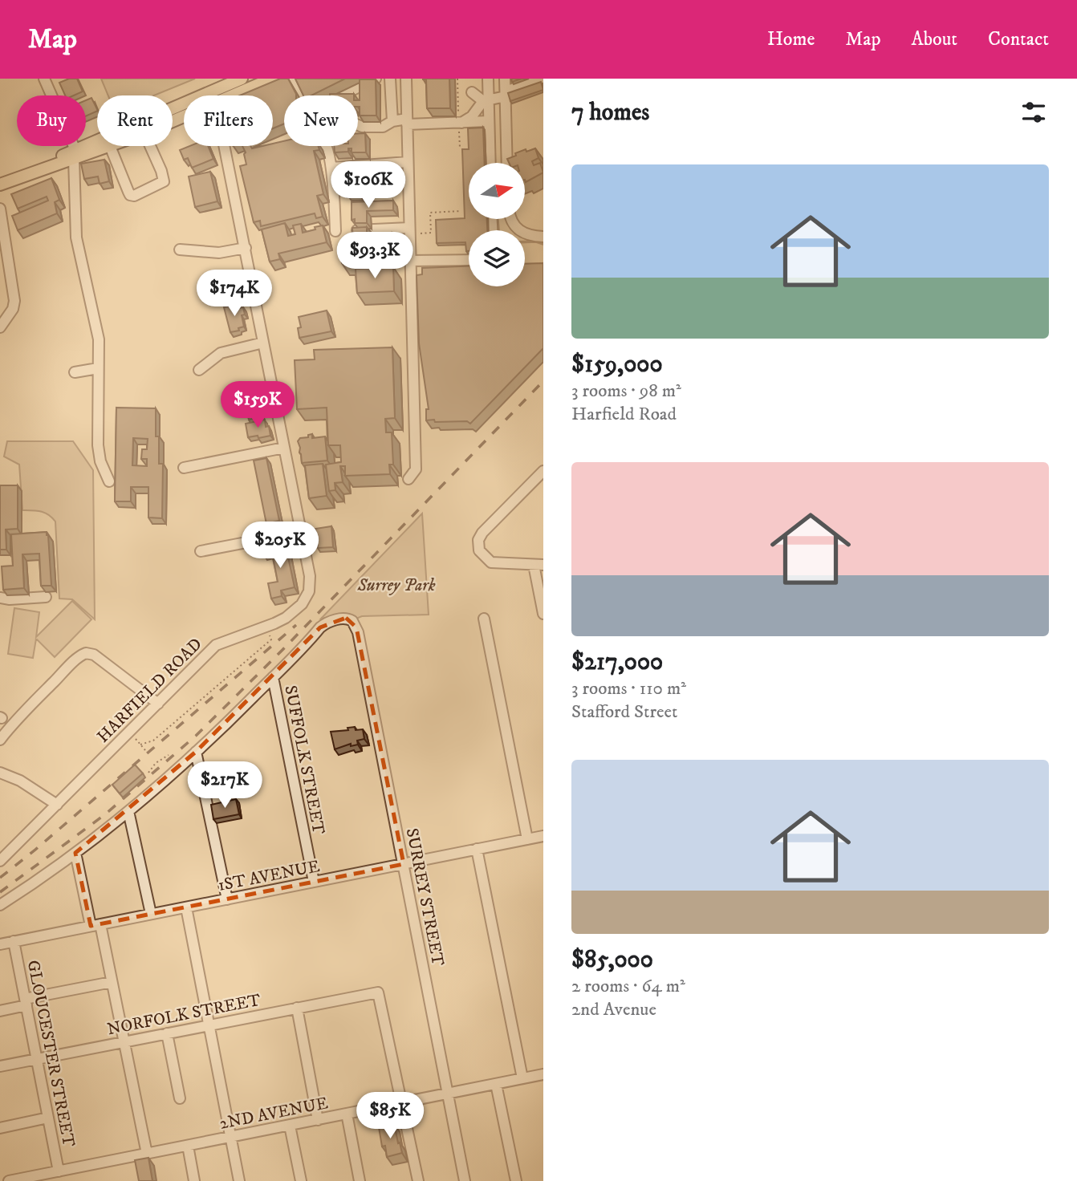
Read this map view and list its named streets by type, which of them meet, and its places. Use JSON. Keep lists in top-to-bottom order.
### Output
{
  "streets": {
    "street": [
      "HARFIELD ROAD",
      "SUFFOLK STREET",
      "1ST AVENUE",
      "SURREY STREET",
      "NORFOLK STREET",
      "GLOUCESTER STREET",
      "2ND AVENUE"
    ]
  },
  "crossings": [
    ["SUFFOLK STREET", "1ST AVENUE"],
    ["SUFFOLK STREET", "SURREY STREET"],
    ["1ST AVENUE", "SURREY STREET"],
    ["1ST AVENUE", "GLOUCESTER STREET"],
    ["SURREY STREET", "2ND AVENUE"],
    ["NORFOLK STREET", "GLOUCESTER STREET"],
    ["NORFOLK STREET", "2ND AVENUE"],
    ["GLOUCESTER STREET", "2ND AVENUE"]
  ],
  "parks": ["Surrey Park"],
  "north": "right",
  "page": {
    "header": "Map",
    "nav": [
      "Home",
      "Map",
      "About",
      "Contact"
    ],
    "heading": "7 homes",
    "chip": [
      "Buy",
      "Rent",
      "Filters",
      "New"
    ],
    "list": [
      {
        "name": "$159,000",
        "note": "3 rooms · 98 m² · Harfield Road"
      },
      {
        "name": "$217,000",
        "note": "3 rooms · 110 m² · Stafford Street"
      },
      {
        "name": "$85,000",
        "note": "2 rooms · 64 m² · 2nd Avenue"
      }
    ],
    "price": [
      "$106K",
      "$93.3K",
      "$174K",
      "$159K",
      "$205K",
      "$217K",
      "$85K"
    ]
  }
}
